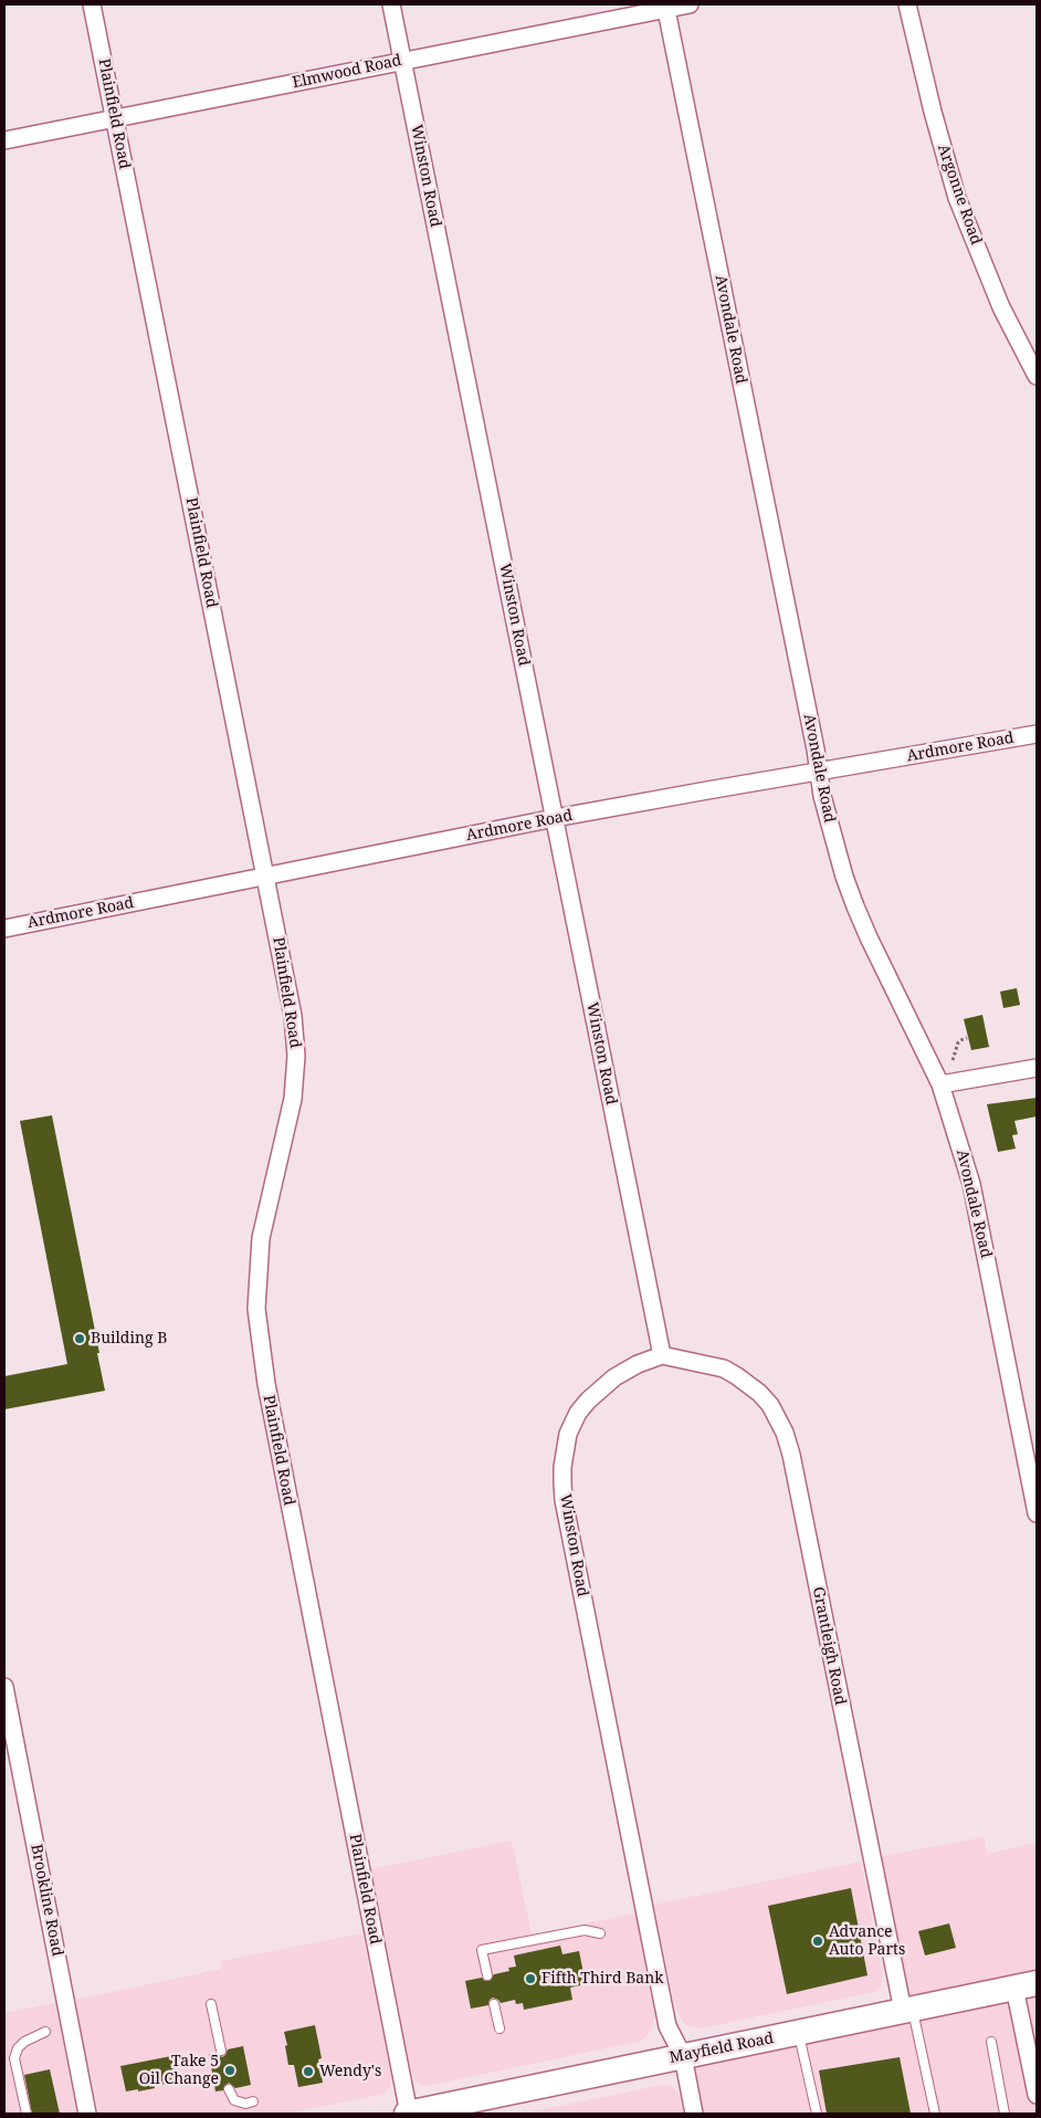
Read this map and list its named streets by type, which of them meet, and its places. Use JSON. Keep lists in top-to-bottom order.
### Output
{
  "streets": {
    "main road": ["Mayfield Road"],
    "street": [
      "Elmwood Road",
      "Plainfield Road",
      "Winston Road",
      "Argonne Road",
      "Avondale Road",
      "Ardmore Road",
      "Grantleigh Road",
      "Brookline Road"
    ]
  },
  "crossings": [
    ["Elmwood Road", "Plainfield Road"],
    ["Elmwood Road", "Winston Road"],
    ["Elmwood Road", "Avondale Road"],
    ["Plainfield Road", "Ardmore Road"],
    ["Plainfield Road", "Mayfield Road"],
    ["Winston Road", "Ardmore Road"],
    ["Winston Road", "Grantleigh Road"],
    ["Winston Road", "Mayfield Road"],
    ["Avondale Road", "Ardmore Road"],
    ["Grantleigh Road", "Mayfield Road"]
  ],
  "places": [
    "Building B",
    "Advance Auto Parts",
    "Fifth Third Bank",
    "Take 5 Oil Change",
    "Wendy's"
  ]
}
